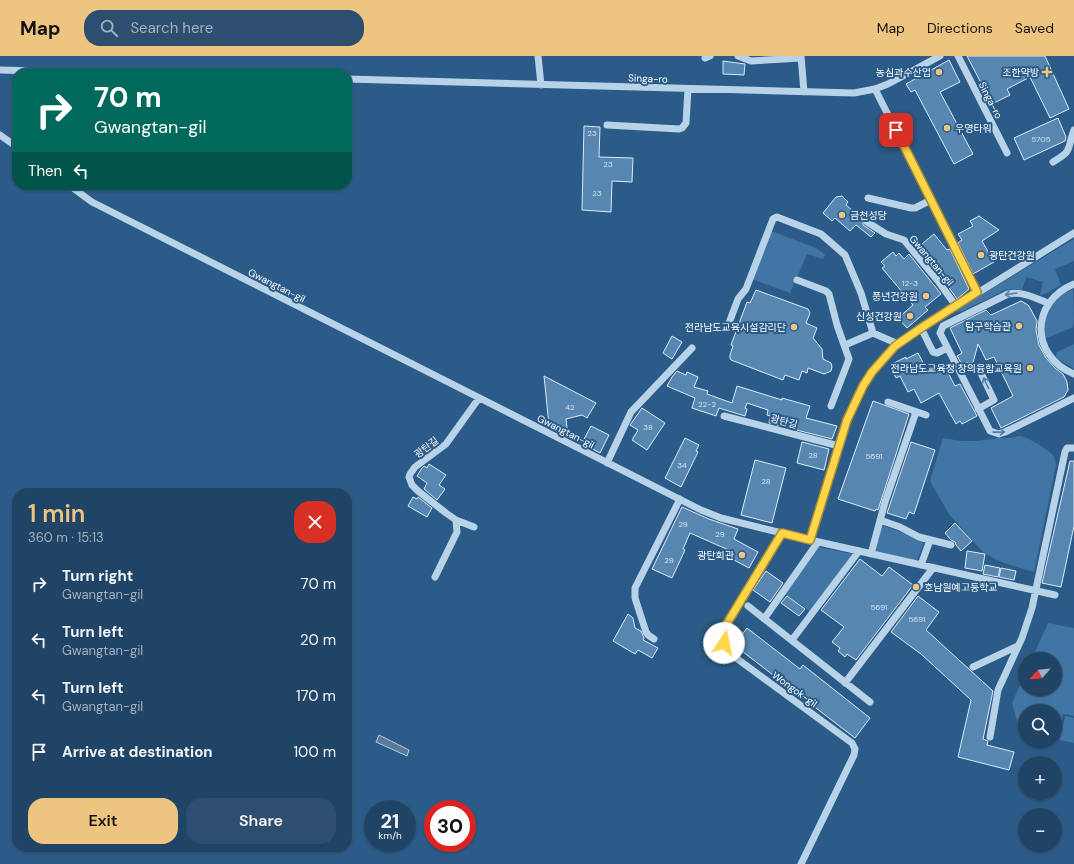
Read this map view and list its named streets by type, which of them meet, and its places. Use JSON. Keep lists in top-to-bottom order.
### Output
{
  "streets": {
    "street": [
      "Singa-ro",
      "Gwangtan-gil",
      "광탄길",
      "Wongok-gil"
    ]
  },
  "crossings": [
    ["Singa-ro", "Gwangtan-gil"],
    ["Gwangtan-gil", "광탄길"],
    ["Gwangtan-gil", "Wongok-gil"]
  ],
  "places": {
    "other": [
      "농심과수산업",
      "우영타워",
      "금천성당",
      "광탄건강원",
      "풍년건강원",
      "신성건강원",
      "탐구학습관",
      "전라남도교육시설감리단",
      "전라남도교육청 창의융합교육원",
      "광탄회관",
      "호남원예고등학교"
    ],
    "health": ["조한약방"]
  },
  "house_numbers": [
    "23",
    "5705",
    "23",
    "23",
    "12-3",
    "22-2",
    "42",
    "38",
    "28",
    "5691",
    "34",
    "28",
    "29",
    "29",
    "29",
    "5691",
    "5691"
  ],
  "north": "bottom left",
  "page": {
    "header": "Map",
    "search": "Search here",
    "nav": ["Map", "Directions", "Saved"],
    "turn": ["70 m", "Gwangtan-gil"],
    "then": "Then",
    "heading": ["1 min", "360 m · 15:13"],
    "list": [
      {
        "name": "Turn right",
        "note": "Gwangtan-gil",
        "value": "70 m"
      },
      {
        "name": "Turn left",
        "note": "Gwangtan-gil",
        "value": "20 m"
      },
      {
        "name": "Turn left",
        "note": "Gwangtan-gil",
        "value": "170 m"
      },
      {
        "name": "Arrive at destination",
        "value": "100 m"
      }
    ],
    "map_buttons": ["+", "−"],
    "buttons": ["Exit", "Share"],
    "speed": "21 km/h",
    "limit": "30"
  }
}
